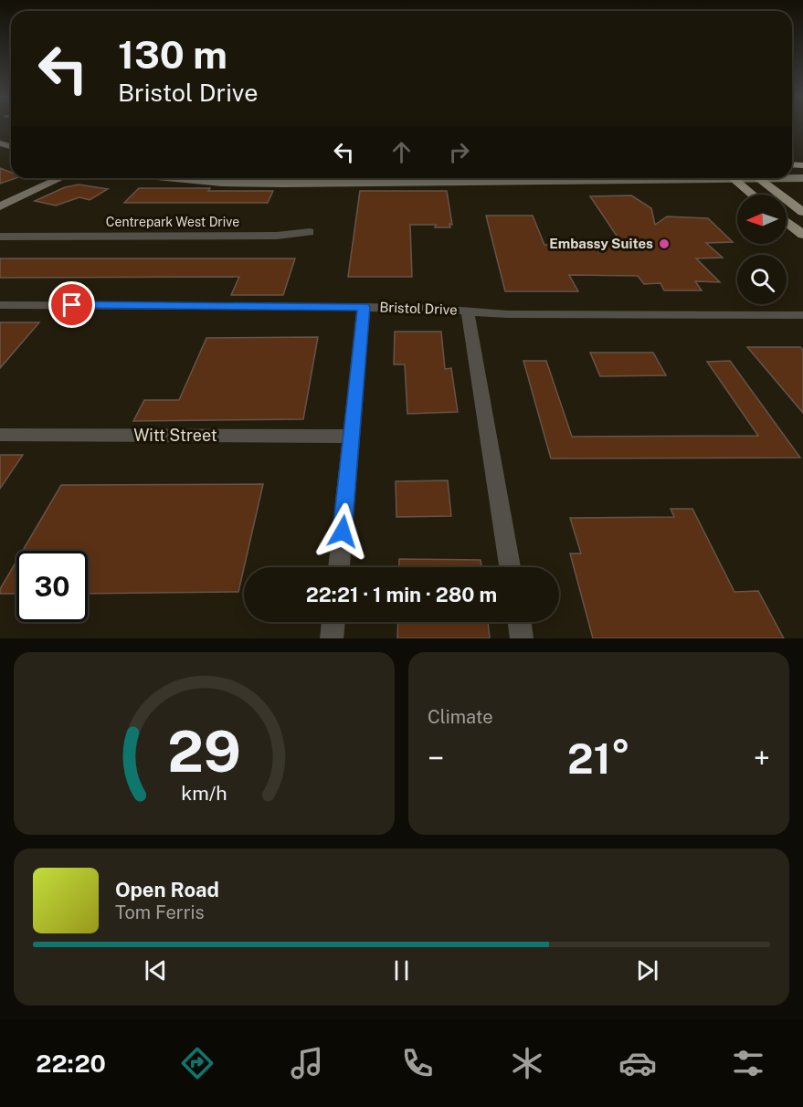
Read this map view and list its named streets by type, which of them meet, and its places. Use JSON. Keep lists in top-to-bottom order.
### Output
{
  "streets": {
    "street": ["Centrepark West Drive", "Bristol Drive", "Witt Street"]
  },
  "places": ["Embassy Suites"],
  "north": "left",
  "page": {
    "turn": ["130 m", "Bristol Drive"],
    "limit": "30",
    "trip": "22:21 · 1 min · 280 m",
    "tile": "Climate",
    "heat": ["−", "21°", "+"],
    "song": ["Open Road", "Tom Ferris"],
    "tabs": "22:20",
    "gauge": ["29", "km/h"]
  }
}
